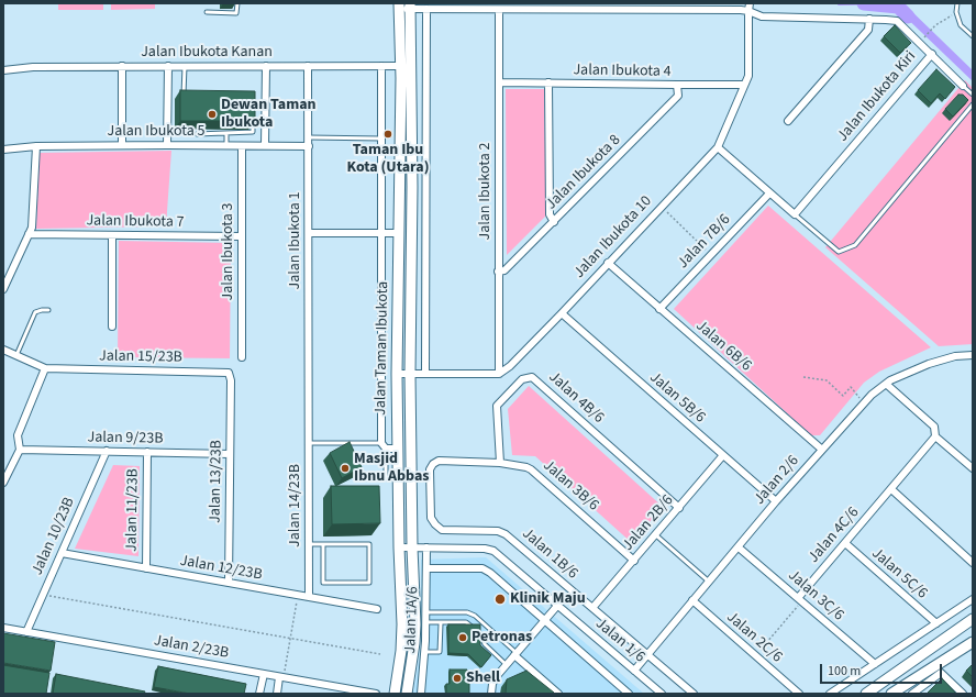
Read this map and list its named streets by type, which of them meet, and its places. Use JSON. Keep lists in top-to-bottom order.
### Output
{
  "streets": {
    "main road": ["Jalan Taman Ibukota"],
    "street": [
      "Jalan Ibukota Kanan",
      "Jalan Ibukota 4",
      "Jalan Ibukota Kiri",
      "Jalan Ibukota 5",
      "Jalan Ibukota 8",
      "Jalan Ibukota 2",
      "Jalan Ibukota 7",
      "Jalan Ibukota 10",
      "Jalan Ibukota 1",
      "Jalan 7B/6",
      "Jalan Ibukota 3",
      "Jalan 6B/6",
      "Jalan 15/23B",
      "Jalan 4B/6",
      "Jalan 5B/6",
      "Jalan 9/23B",
      "Jalan 2/6",
      "Jalan 13/23B",
      "Jalan 3B/6",
      "Jalan 14/23B",
      "Jalan 11/23B",
      "Jalan 2B/6",
      "Jalan 4C/6",
      "Jalan 10/23B",
      "Jalan 1B/6",
      "Jalan 12/23B",
      "Jalan 5C/6",
      "Jalan 3C/6",
      "Jalan 1A/6",
      "Jalan 2C/6",
      "Jalan 1/6",
      "Jalan 2/23B"
    ]
  },
  "crossings": [
    ["Jalan Ibukota Kanan", "Jalan Ibukota 1"],
    ["Jalan Ibukota Kanan", "Jalan Taman Ibukota"],
    ["Jalan Ibukota 4", "Jalan Ibukota 8"],
    ["Jalan Ibukota 4", "Jalan Ibukota 2"],
    ["Jalan Ibukota 4", "Jalan Ibukota 10"],
    ["Jalan Ibukota Kiri", "Jalan Ibukota 2"],
    ["Jalan Ibukota Kiri", "Jalan Ibukota 10"],
    ["Jalan Ibukota Kiri", "Jalan Taman Ibukota"],
    ["Jalan Ibukota 5", "Jalan Ibukota 1"],
    ["Jalan Ibukota 5", "Jalan Ibukota 3"],
    ["Jalan Ibukota 8", "Jalan Ibukota 2"],
    ["Jalan Ibukota 2", "Jalan Ibukota 10"],
    ["Jalan Ibukota 7", "Jalan Ibukota 3"],
    ["Jalan Ibukota 10", "Jalan 6B/6"],
    ["Jalan Ibukota 10", "Jalan 5B/6"],
    ["Jalan Ibukota 1", "Jalan 14/23B"],
    ["Jalan 7B/6", "Jalan 6B/6"],
    ["Jalan 6B/6", "Jalan 2/6"],
    ["Jalan Taman Ibukota", "Jalan 1/6"],
    ["Jalan 15/23B", "Jalan 13/23B"],
    ["Jalan 4B/6", "Jalan 3B/6"],
    ["Jalan 4B/6", "Jalan 2B/6"],
    ["Jalan 5B/6", "Jalan 2/6"],
    ["Jalan 5B/6", "Jalan 2B/6"],
    ["Jalan 9/23B", "Jalan 13/23B"],
    ["Jalan 9/23B", "Jalan 11/23B"],
    ["Jalan 9/23B", "Jalan 10/23B"],
    ["Jalan 2/6", "Jalan 1B/6"],
    ["Jalan 2/6", "Jalan 3C/6"],
    ["Jalan 2/6", "Jalan 2C/6"],
    ["Jalan 2/6", "Jalan 1/6"],
    ["Jalan 13/23B", "Jalan 12/23B"],
    ["Jalan 3B/6", "Jalan 2B/6"],
    ["Jalan 3B/6", "Jalan 1B/6"],
    ["Jalan 14/23B", "Jalan 12/23B"],
    ["Jalan 11/23B", "Jalan 12/23B"],
    ["Jalan 2B/6", "Jalan 1B/6"],
    ["Jalan 4C/6", "Jalan 5C/6"],
    ["Jalan 4C/6", "Jalan 3C/6"],
    ["Jalan 10/23B", "Jalan 12/23B"],
    ["Jalan 10/23B", "Jalan 2/23B"],
    ["Jalan 1A/6", "Jalan 1/6"]
  ],
  "places": [
    "Dewan Taman Ibukota",
    "Taman Ibu Kota (Utara)",
    "Masjid Ibnu Abbas",
    "Klinik Maju",
    "Petronas",
    "Shell"
  ],
  "scale_bar": "100 m"
}
